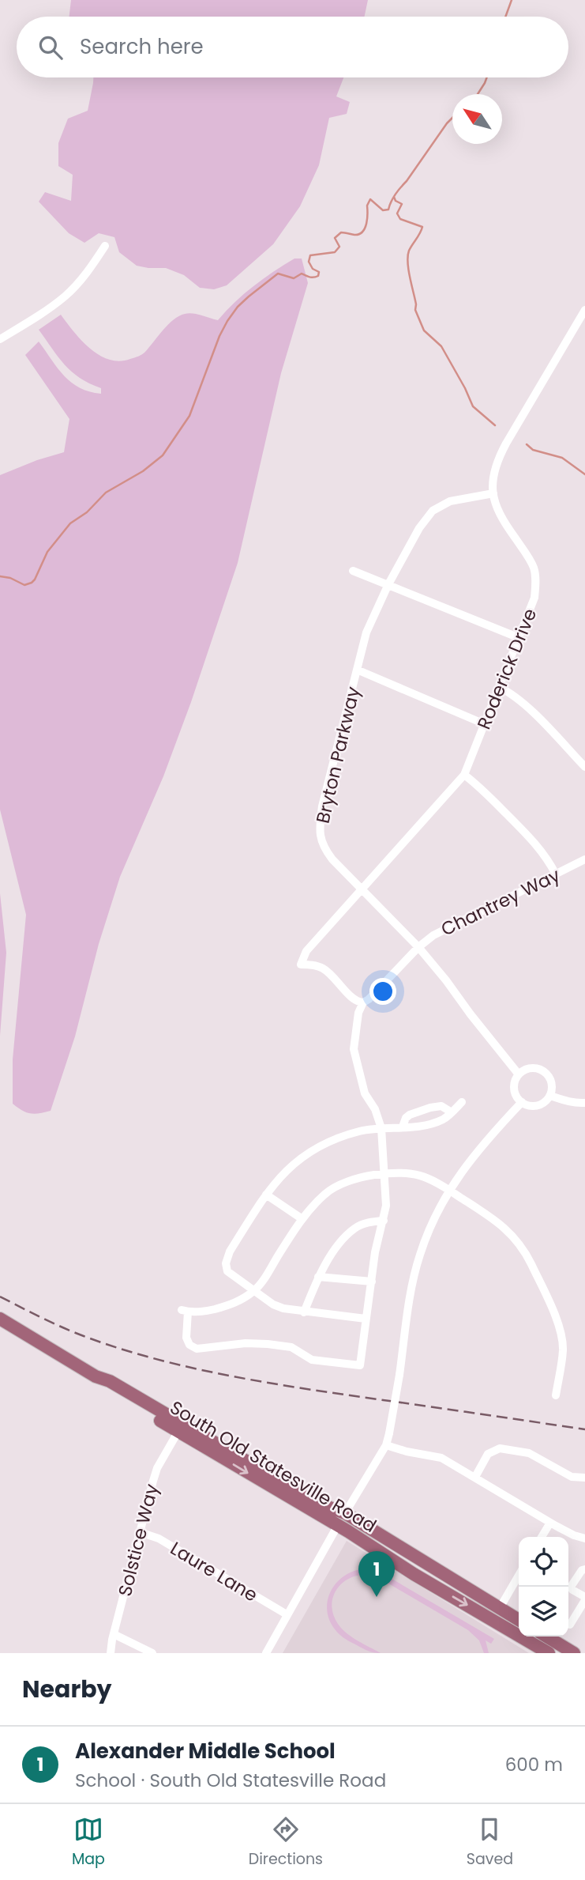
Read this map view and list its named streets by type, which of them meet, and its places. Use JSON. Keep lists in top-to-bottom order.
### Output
{
  "streets": {
    "main road": ["South Old Statesville Road"],
    "street": [
      "Roderick Drive",
      "Bryton Parkway",
      "Chantrey Way",
      "Solstice Way",
      "Laure Lane"
    ]
  },
  "crossings": [
    ["Roderick Drive", "Bryton Parkway"],
    ["Roderick Drive", "Chantrey Way"],
    ["Bryton Parkway", "Chantrey Way"],
    ["South Old Statesville Road", "Solstice Way"],
    ["Solstice Way", "Laure Lane"]
  ],
  "north": "top left",
  "page": {
    "search": "Search here",
    "pins": "1",
    "heading": "Nearby",
    "list": [
      {
        "mark": "1",
        "name": "Alexander Middle School",
        "note": "School · South Old Statesville Road",
        "value": "600 m"
      }
    ],
    "nav": ["Map", "Directions", "Saved"]
  }
}
